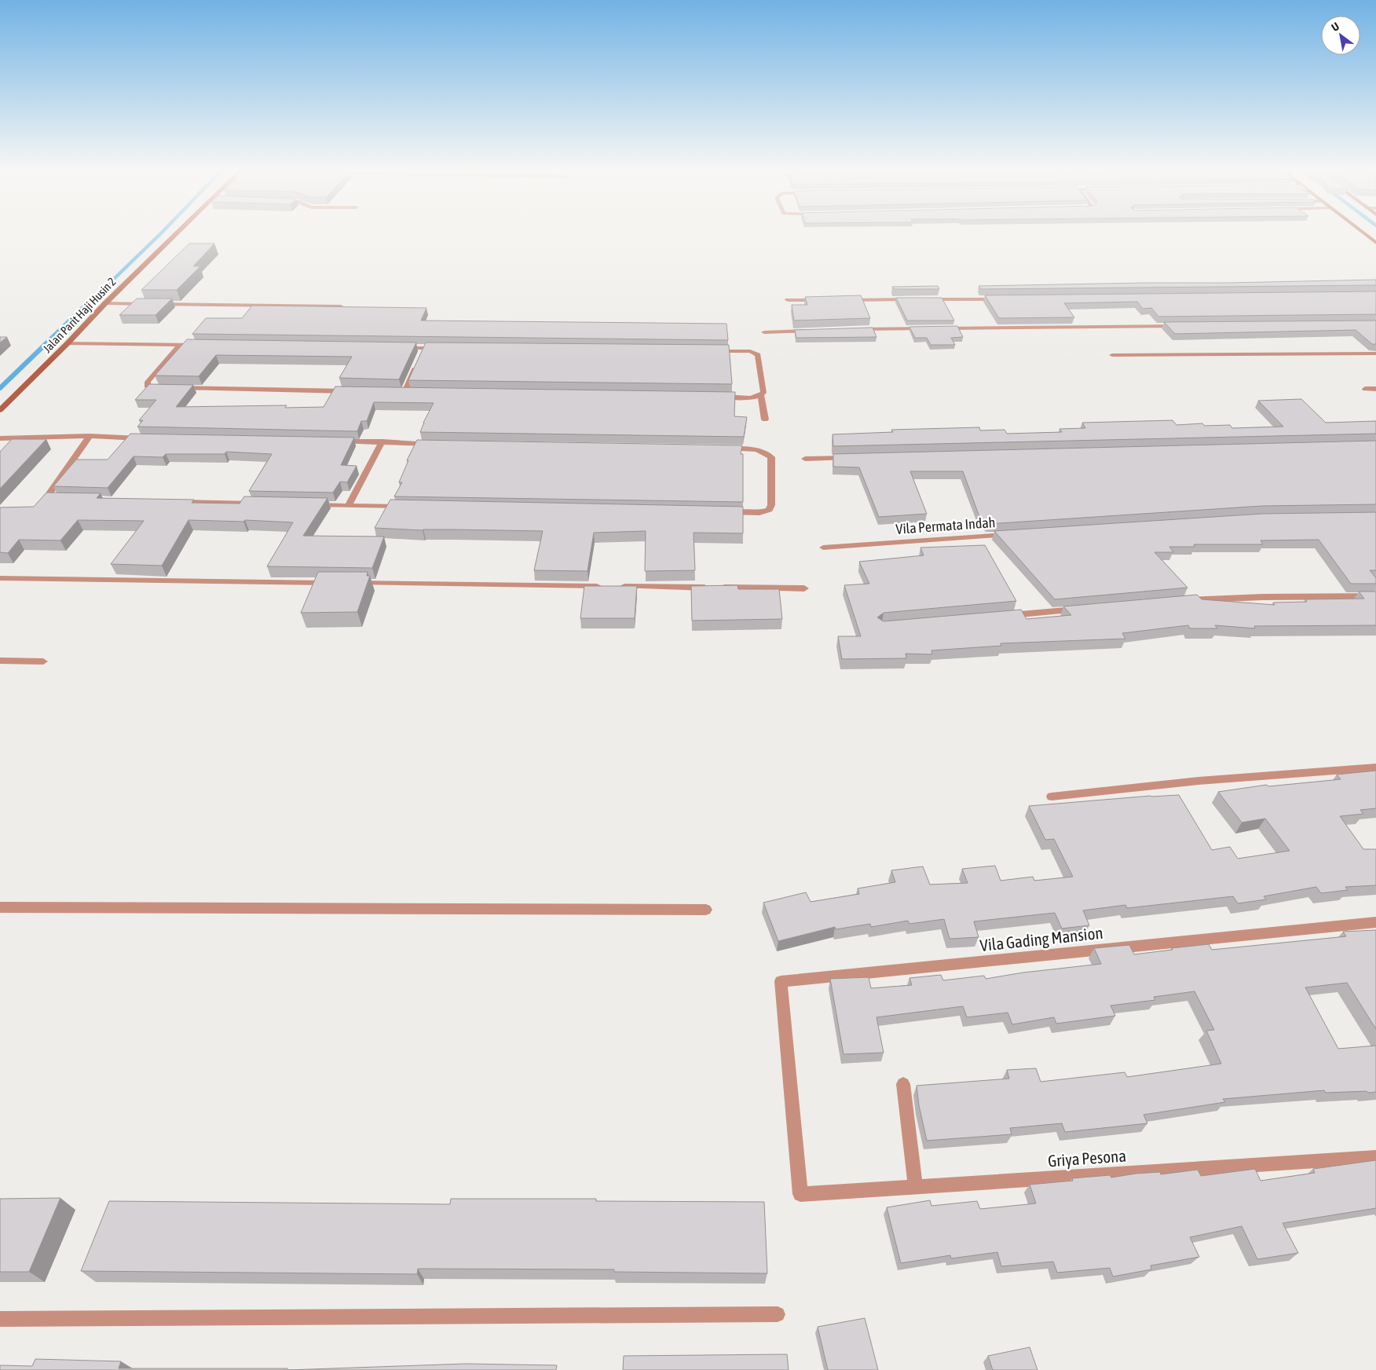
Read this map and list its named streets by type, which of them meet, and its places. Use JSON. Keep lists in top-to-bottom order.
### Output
{
  "streets": {
    "street": [
      "Jalan Parit Haji Husin 2",
      "Vila Permata Indah",
      "Vila Gading Mansion",
      "Griya Pesona"
    ]
  },
  "crossings": [
    ["Vila Gading Mansion", "Griya Pesona"]
  ],
  "north": "top left"
}
